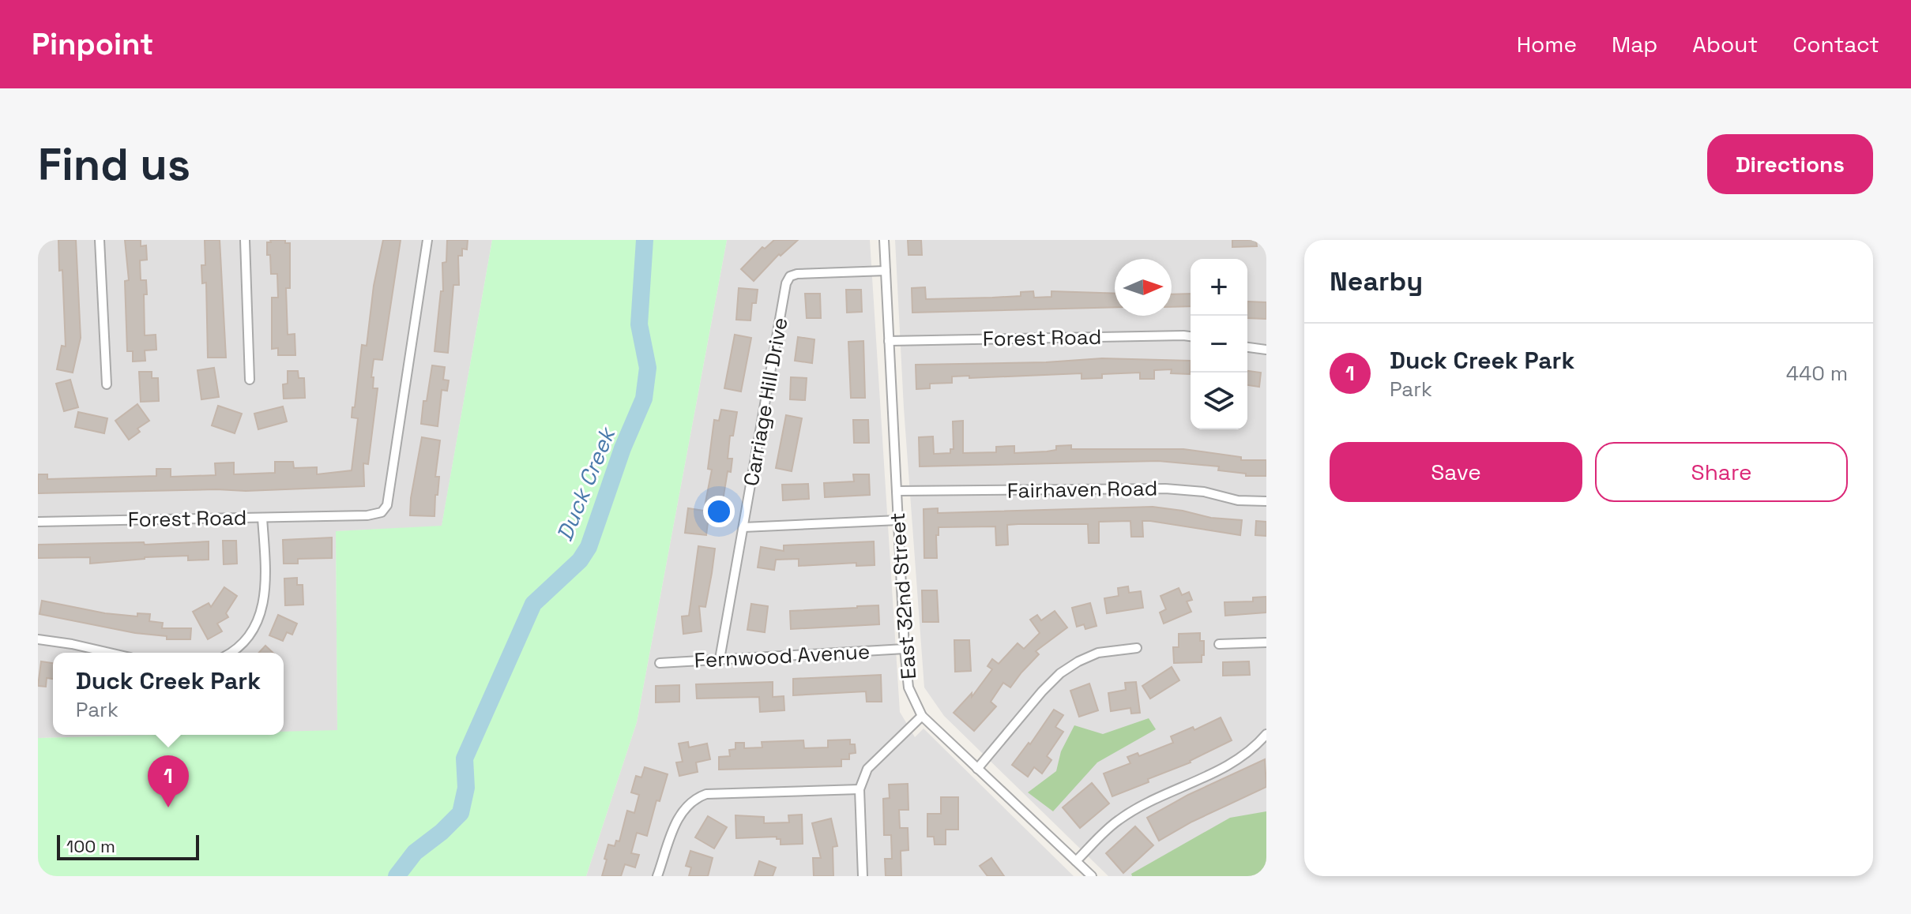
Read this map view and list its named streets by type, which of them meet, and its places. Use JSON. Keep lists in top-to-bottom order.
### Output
{
  "streets": {
    "street": [
      "Forest Road",
      "Carriage Hill Drive",
      "Fairhaven Road",
      "East 32nd Street",
      "Fernwood Avenue"
    ]
  },
  "crossings": [
    ["Forest Road", "East 32nd Street"],
    ["Carriage Hill Drive", "East 32nd Street"],
    ["Carriage Hill Drive", "Fernwood Avenue"],
    ["Fairhaven Road", "East 32nd Street"],
    ["East 32nd Street", "Fernwood Avenue"]
  ],
  "water": ["Duck Creek"],
  "scale_bar": "100 m",
  "north": "right",
  "page": {
    "header": "Pinpoint",
    "nav": [
      "Home",
      "Map",
      "About",
      "Contact"
    ],
    "buttons": [
      "Directions",
      ["Save", "Share"]
    ],
    "title": "Find us",
    "heading": "Nearby",
    "map_buttons": ["+", "−"],
    "list": [
      {
        "mark": "1",
        "name": "Duck Creek Park",
        "note": "Park",
        "value": "440 m"
      }
    ],
    "popup": ["Duck Creek Park", "Park"],
    "pins": "1",
    "scale": "100 m"
  }
}
